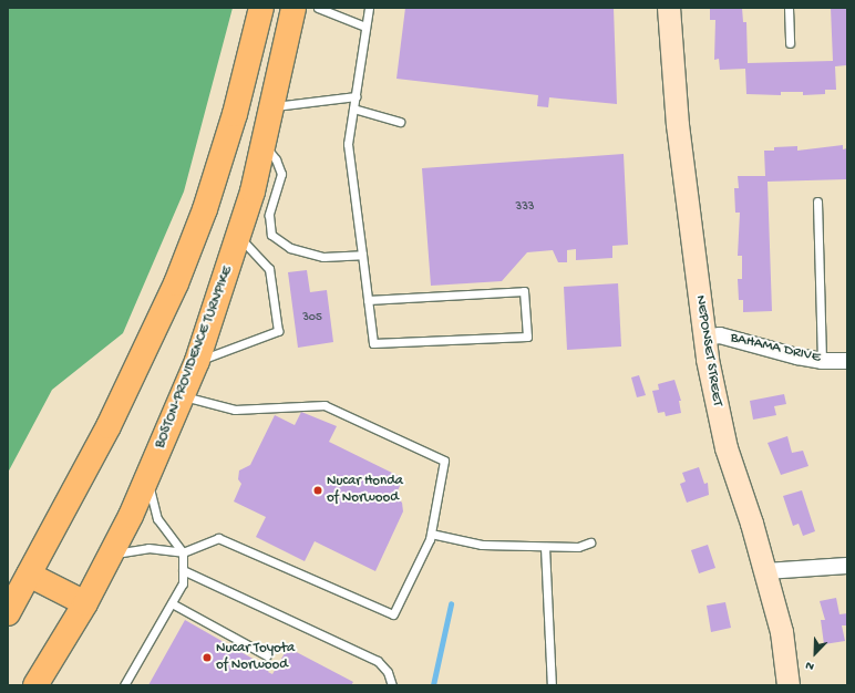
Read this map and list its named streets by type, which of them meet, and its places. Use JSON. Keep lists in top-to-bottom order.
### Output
{
  "streets": {
    "main road": ["BOSTON-PROVIDENCE TURNPIKE"],
    "street": ["BAHAMA DRIVE", "NEPONSET STREET"]
  },
  "crossings": [
    ["BAHAMA DRIVE", "NEPONSET STREET"]
  ],
  "places": ["Nucar Honda of Norwood", "Nucar Toyota of Norwood"],
  "house_numbers": ["333", "305"],
  "north": "bottom left"
}
